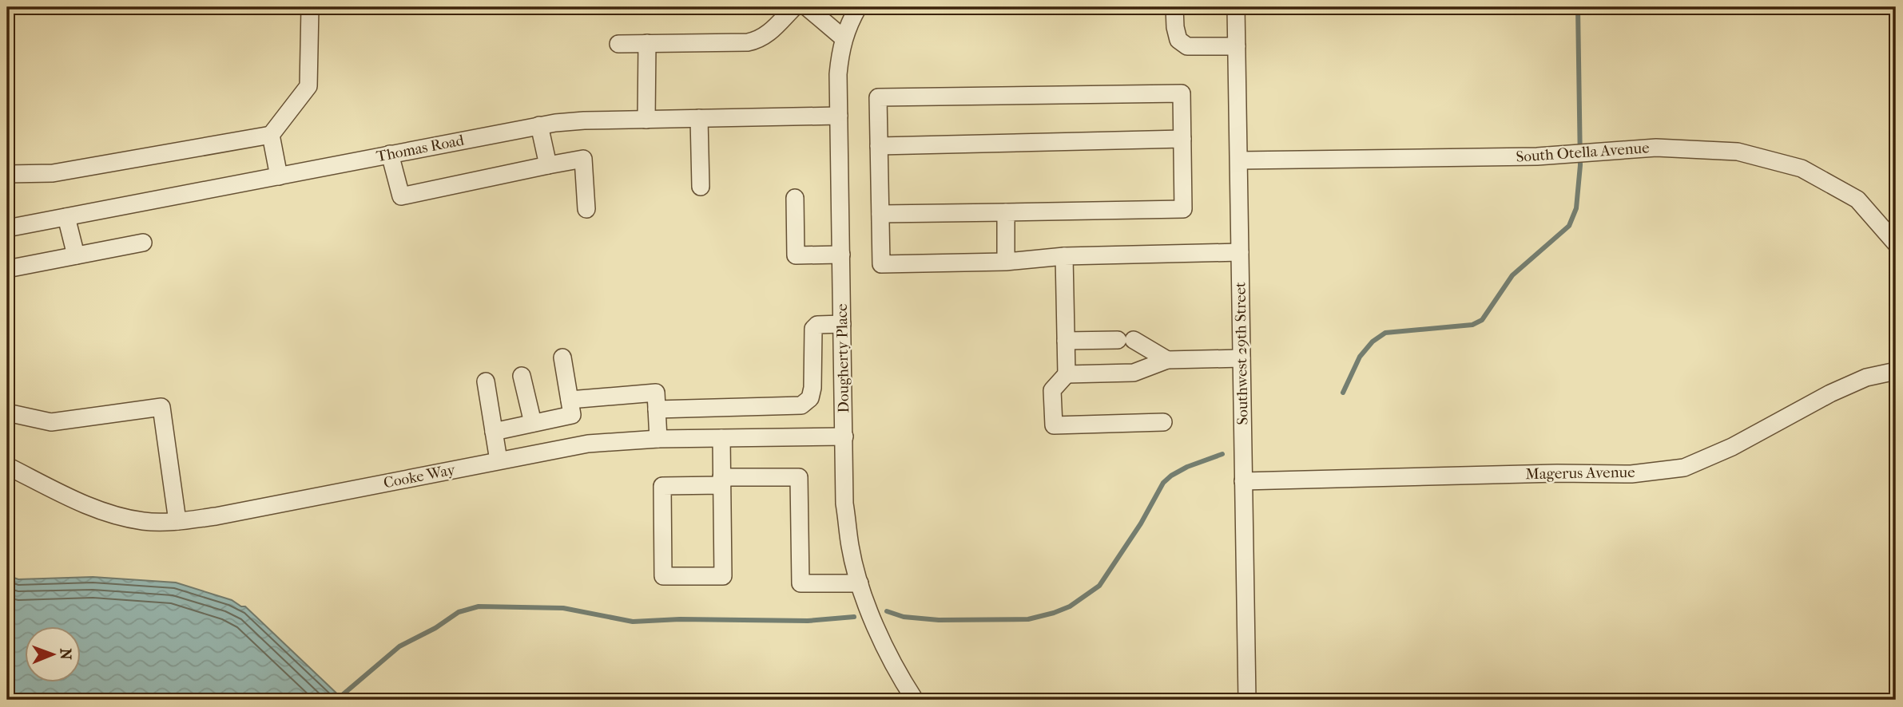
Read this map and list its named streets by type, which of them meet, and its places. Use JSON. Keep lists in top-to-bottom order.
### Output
{
  "streets": {
    "street": [
      "Thomas Road",
      "South Otella Avenue",
      "Southwest 29th Street",
      "Dougherty Place",
      "Magerus Avenue",
      "Cooke Way"
    ]
  },
  "crossings": [
    ["Thomas Road", "Dougherty Place"],
    ["South Otella Avenue", "Southwest 29th Street"],
    ["Southwest 29th Street", "Magerus Avenue"],
    ["Dougherty Place", "Cooke Way"]
  ],
  "north": "right"
}
